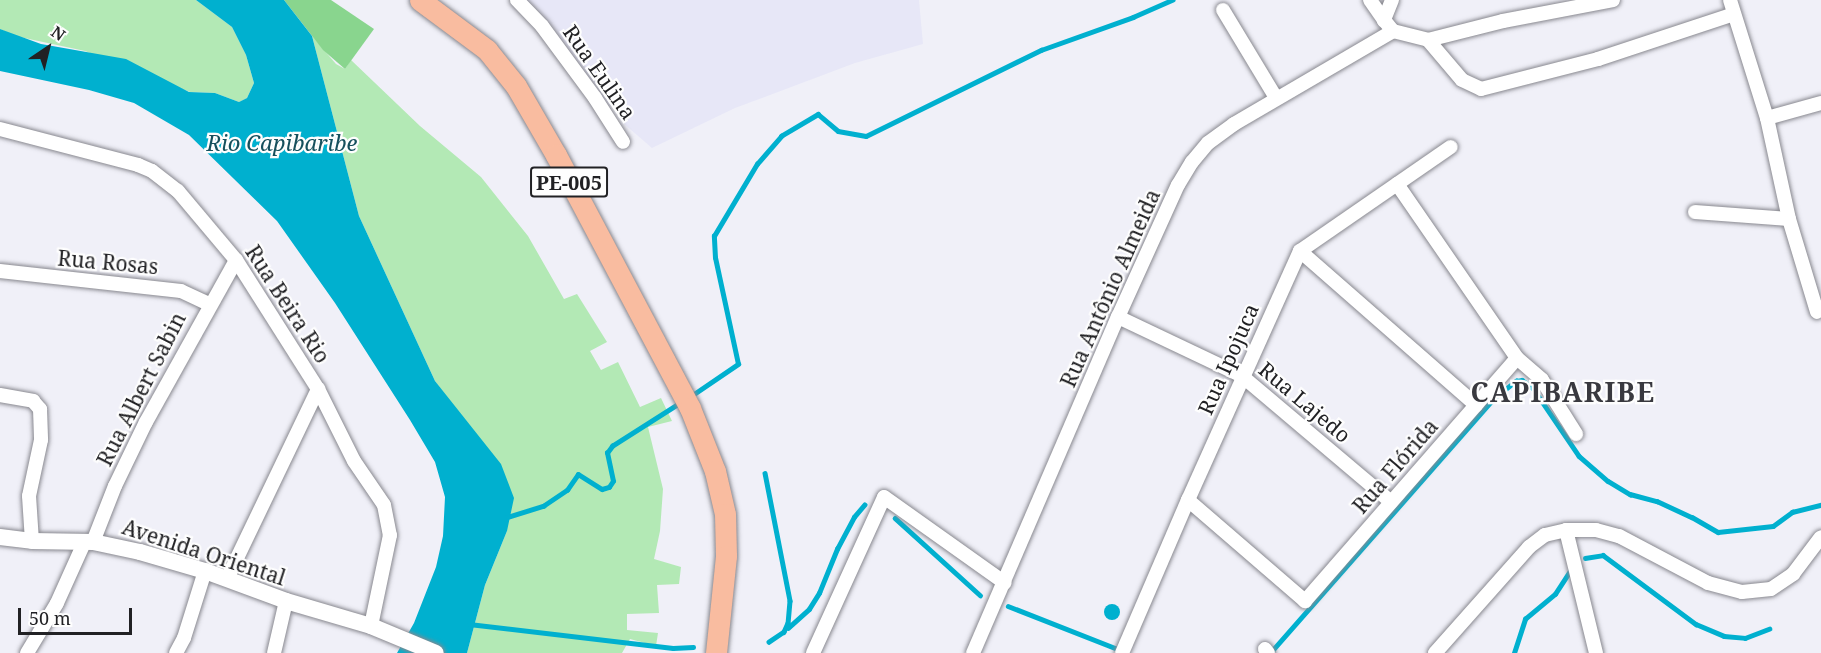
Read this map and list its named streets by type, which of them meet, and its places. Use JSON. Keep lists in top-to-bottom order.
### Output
{
  "streets": {
    "main road": ["PE-005"],
    "street": [
      "Rua Eulina",
      "Rua Rosas",
      "Rua Antônio Almeida",
      "Rua Beira Rio",
      "Rua Ipojuca",
      "Rua Albert Sabin",
      "Rua Lajedo",
      "Rua Flórida",
      "Avenida Oriental"
    ]
  },
  "crossings": [
    ["Rua Rosas", "Rua Albert Sabin"],
    ["Rua Antônio Almeida", "Rua Lajedo"],
    ["Rua Beira Rio", "Rua Albert Sabin"],
    ["Rua Beira Rio", "Avenida Oriental"],
    ["Rua Ipojuca", "Rua Lajedo"],
    ["Rua Ipojuca", "Rua Flórida"],
    ["Rua Albert Sabin", "Avenida Oriental"],
    ["Rua Lajedo", "Rua Flórida"]
  ],
  "districts": ["CAPIBARIBE"],
  "water": ["Rio Capibaribe"],
  "scale_bar": "50 m",
  "north": "top right"
}
